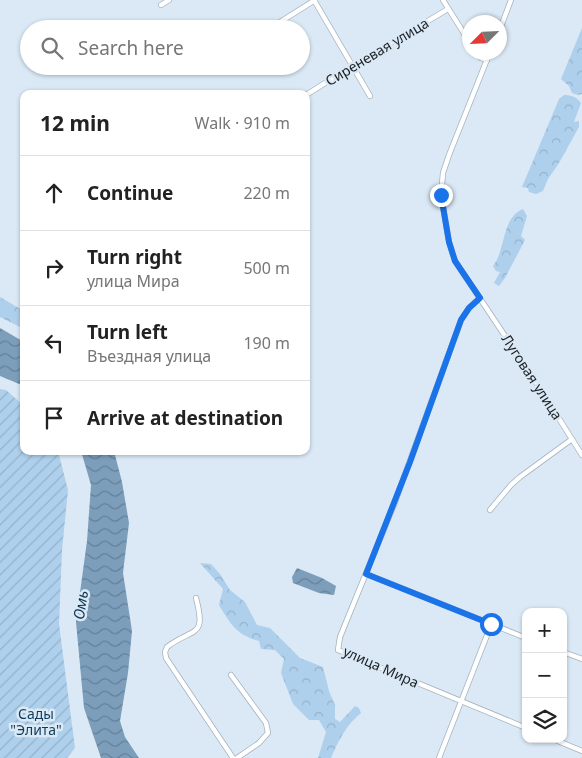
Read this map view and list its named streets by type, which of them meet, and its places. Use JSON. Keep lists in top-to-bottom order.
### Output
{
  "streets": {
    "street": ["Сиреневая улица", "Луговая улица", "улица Мира"]
  },
  "crossings": [
    ["Луговая улица", "улица Мира"]
  ],
  "water": ["Омь"],
  "parks": ["Сады \"Элита\""],
  "north": "bottom left",
  "page": {
    "search": "Search here",
    "heading": ["12 min", "Walk · 910 m"],
    "list": [
      ["Continue", "220 m"],
      ["Turn right", "улица Мира", "500 m"],
      ["Turn left", "Въездная улица", "190 m"],
      "Arrive at destination"
    ],
    "map_buttons": ["+", "−"]
  }
}
